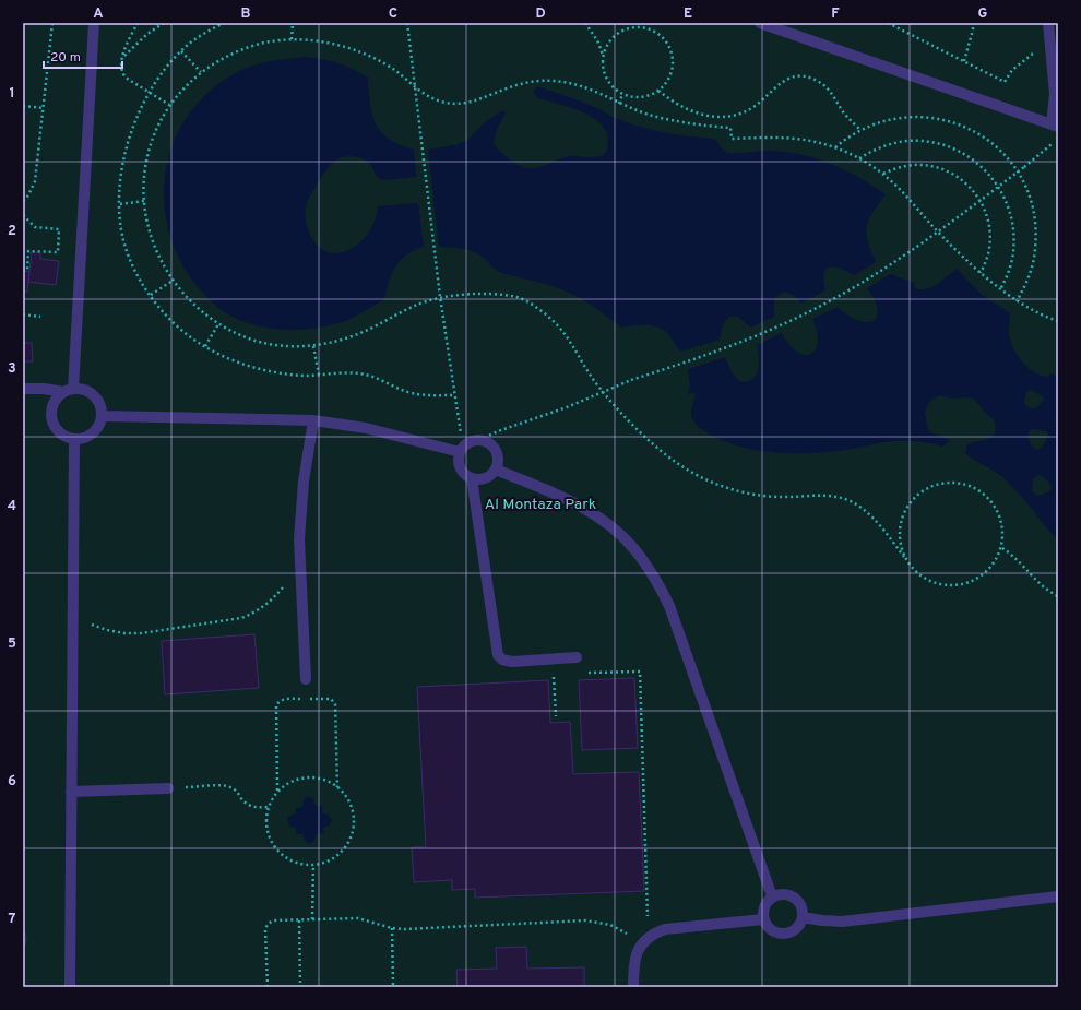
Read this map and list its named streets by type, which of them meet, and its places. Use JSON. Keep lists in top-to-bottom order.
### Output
{
  "parks": ["Al Montaza Park"],
  "scale_bar": "20 m",
  "grid": {
    "columns": [
      "A",
      "B",
      "C",
      "D",
      "E",
      "F",
      "G"
    ],
    "rows": [
      "1",
      "2",
      "3",
      "4",
      "5",
      "6",
      "7"
    ]
  }
}
